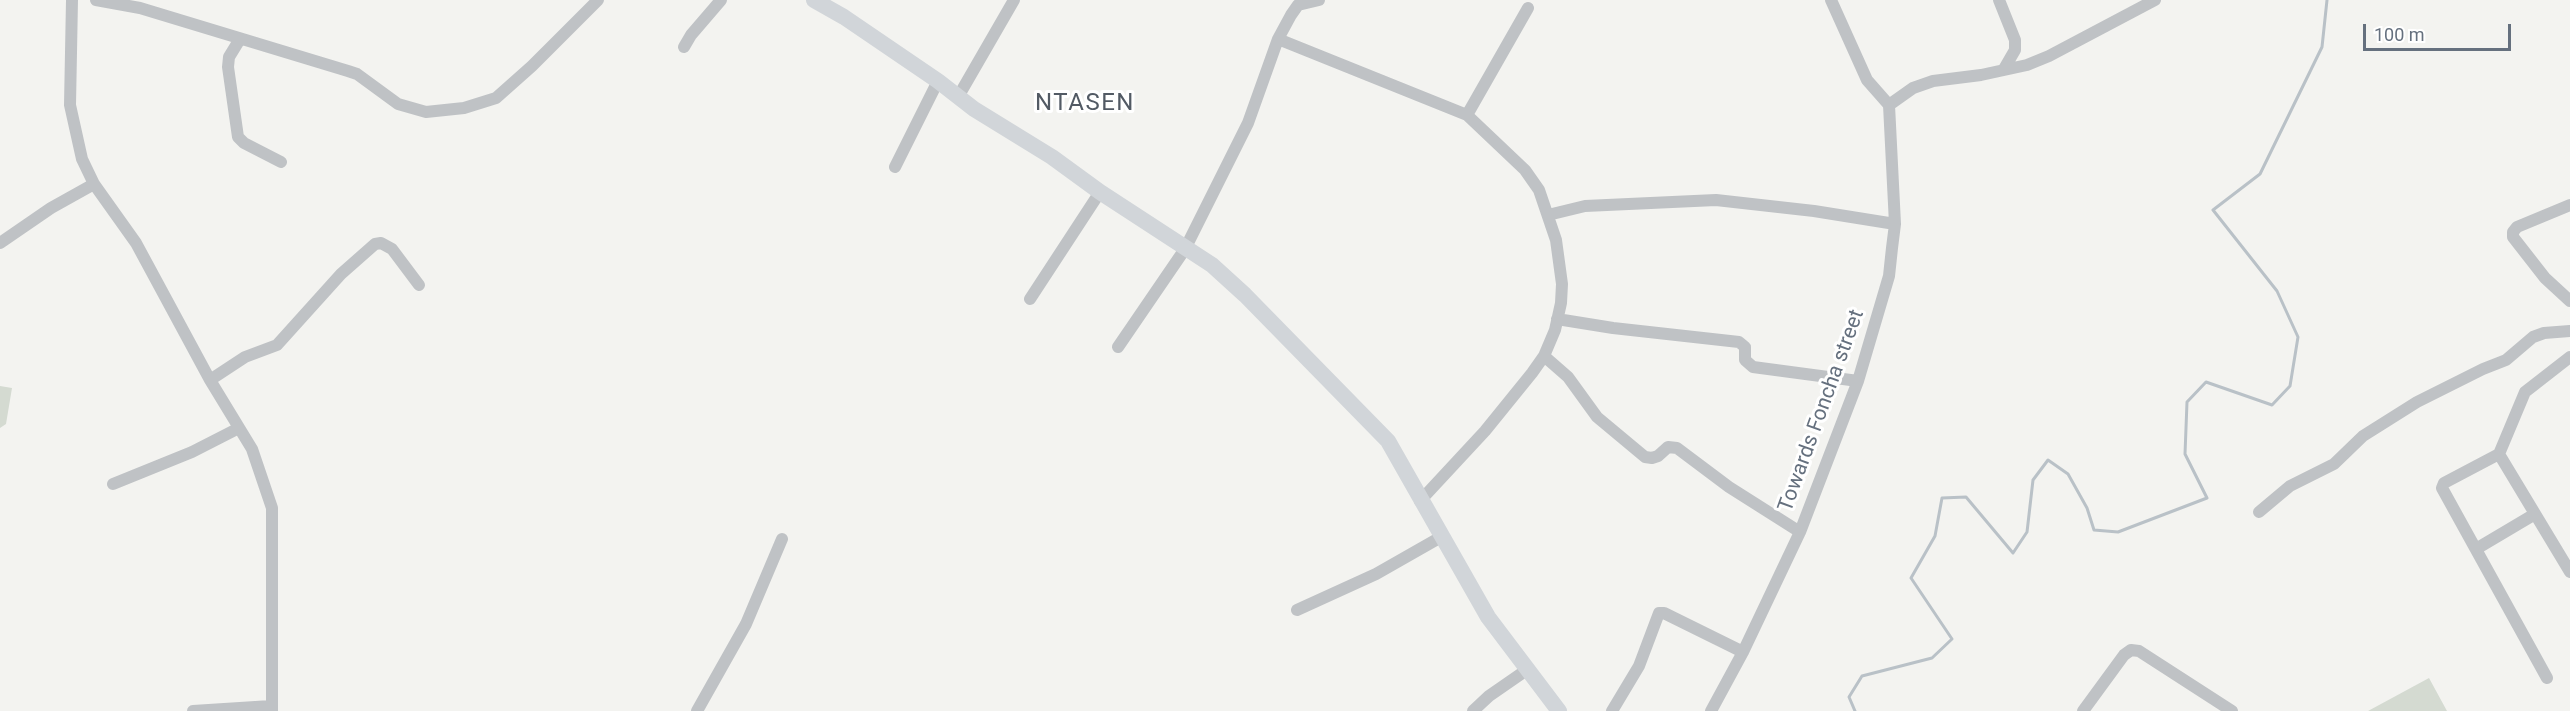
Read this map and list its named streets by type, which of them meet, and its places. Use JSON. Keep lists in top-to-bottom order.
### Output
{
  "streets": {
    "street": ["Towards Foncha street"]
  },
  "districts": ["NTASEN"],
  "scale_bar": "100 m"
}
